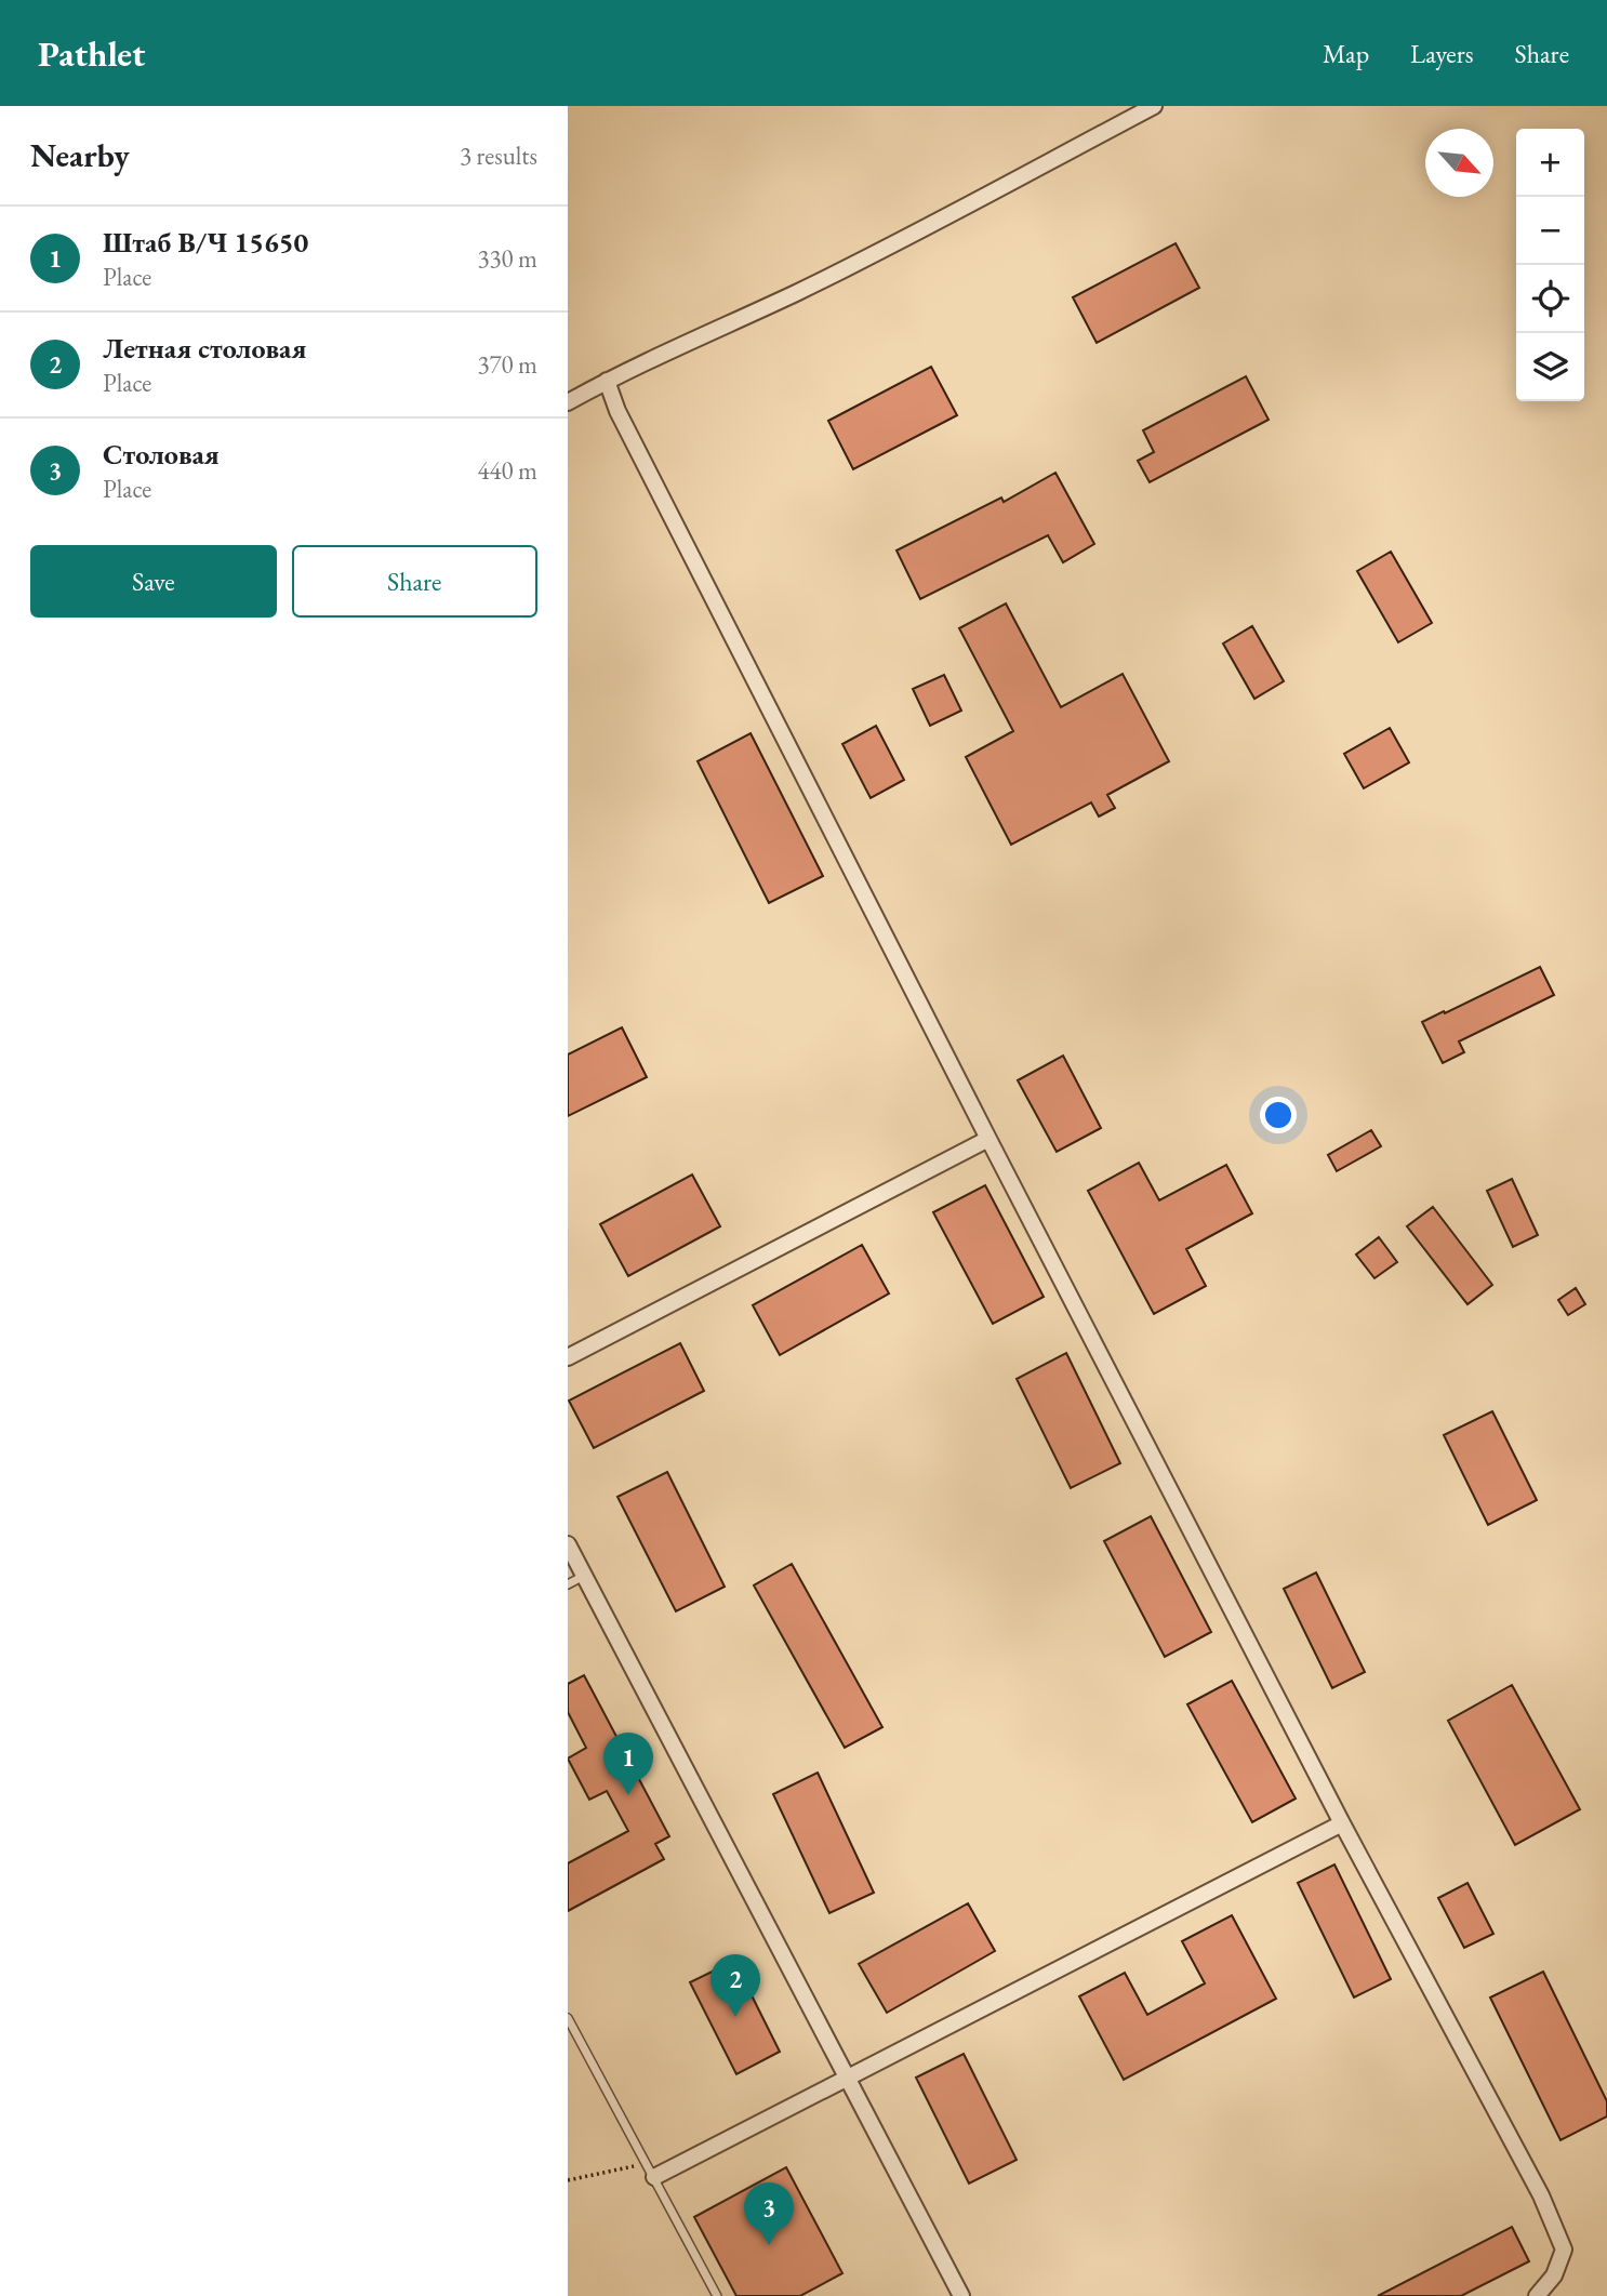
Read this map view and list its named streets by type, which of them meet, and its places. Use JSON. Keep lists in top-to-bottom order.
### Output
{
  "north": "bottom right",
  "page": {
    "header": "Pathlet",
    "nav": ["Map", "Layers", "Share"],
    "heading": ["Nearby", "3 results"],
    "map_buttons": ["+", "−"],
    "list": [
      {
        "mark": "1",
        "name": "Штаб В/Ч 15650",
        "note": "Place",
        "value": "330 m"
      },
      {
        "mark": "2",
        "name": "Летная столовая",
        "note": "Place",
        "value": "370 m"
      },
      {
        "mark": "3",
        "name": "Столовая",
        "note": "Place",
        "value": "440 m"
      }
    ],
    "buttons": ["Save", "Share"],
    "pins": ["1", "2", "3"]
  }
}
